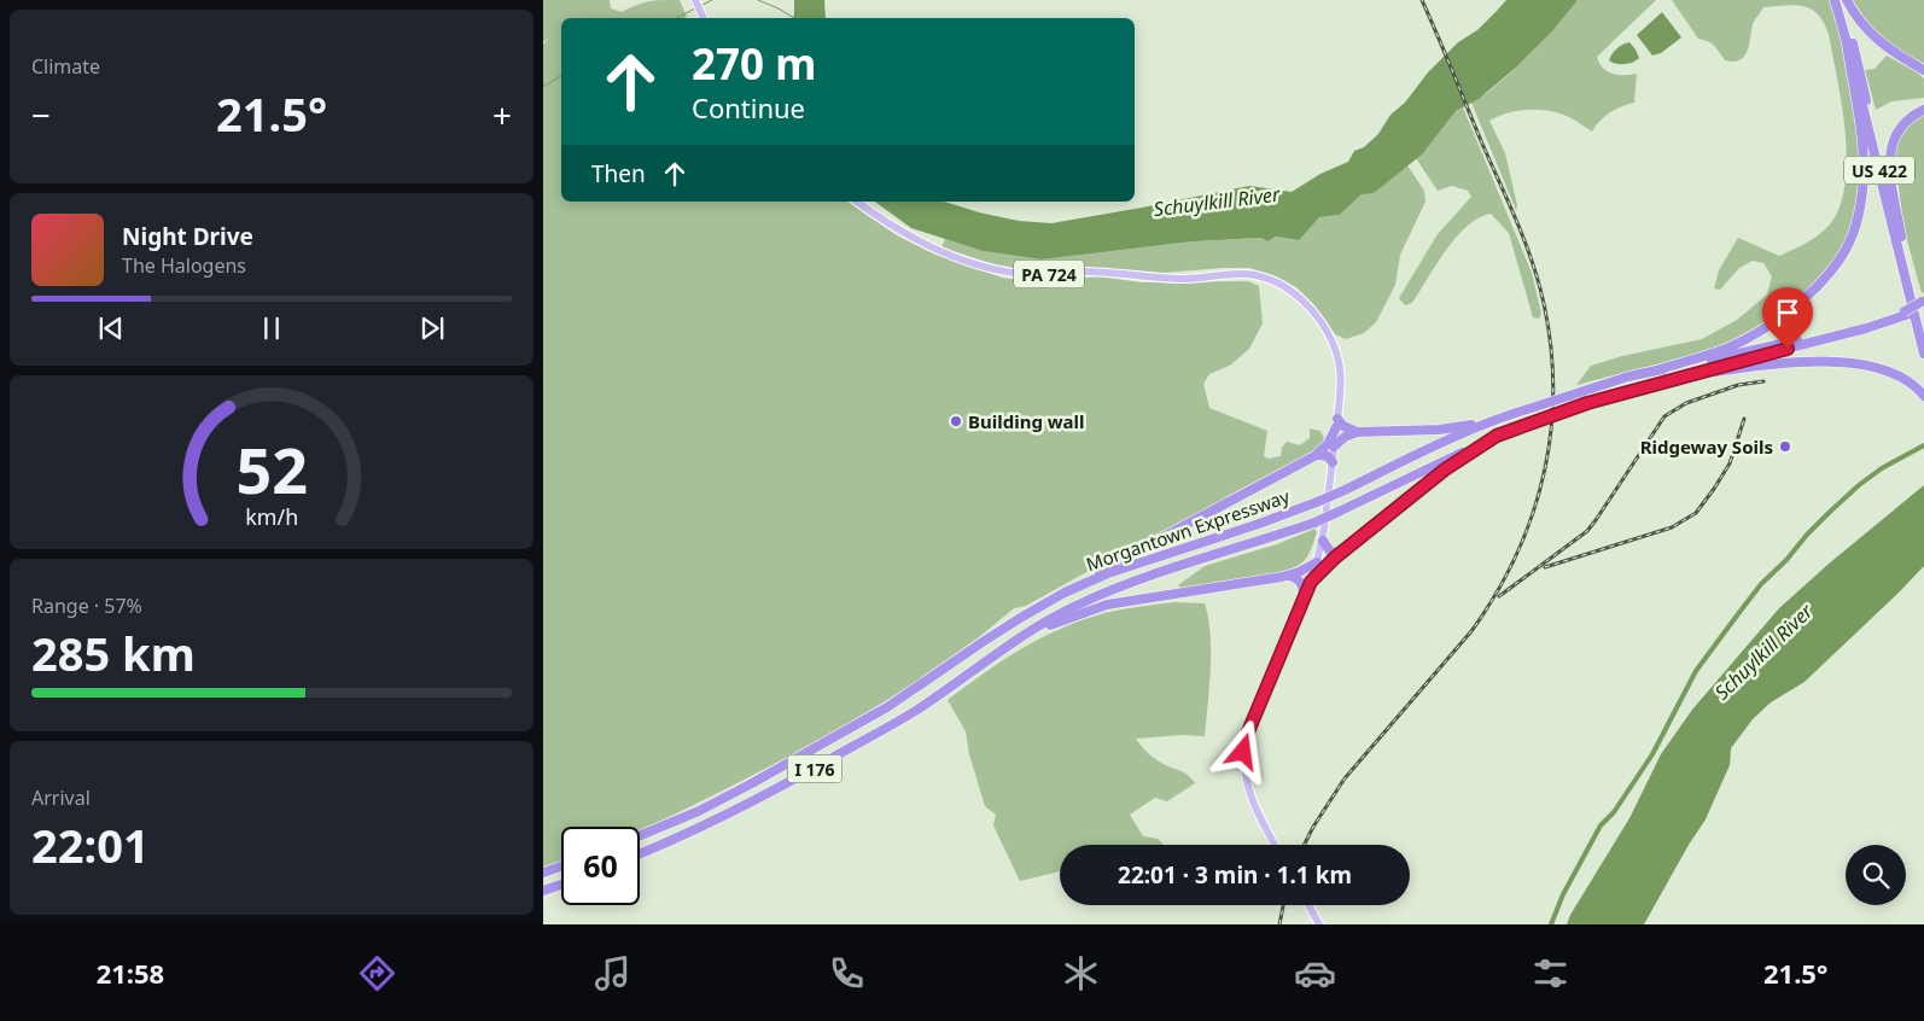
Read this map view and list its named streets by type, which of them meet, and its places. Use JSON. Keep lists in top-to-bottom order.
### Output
{
  "streets": {
    "highway": ["US 422", "Morgantown Expressway", "I 176"],
    "main road": ["PA 724"]
  },
  "water": ["Schuylkill River"],
  "places": ["Building wall", "Ridgeway Soils"],
  "page": {
    "tile": [
      "Climate",
      ["Range · 57%", "285 km"],
      ["Arrival", "22:01"]
    ],
    "turn": ["270 m", "Continue"],
    "heat": ["−", "21.5°", "+"],
    "then": "Then",
    "song": ["Night Drive", "The Halogens"],
    "limit": "60",
    "trip": "22:01 · 3 min · 1.1 km",
    "tabs": ["21:58", "21.5°"],
    "gauge": ["52", "km/h"]
  }
}
